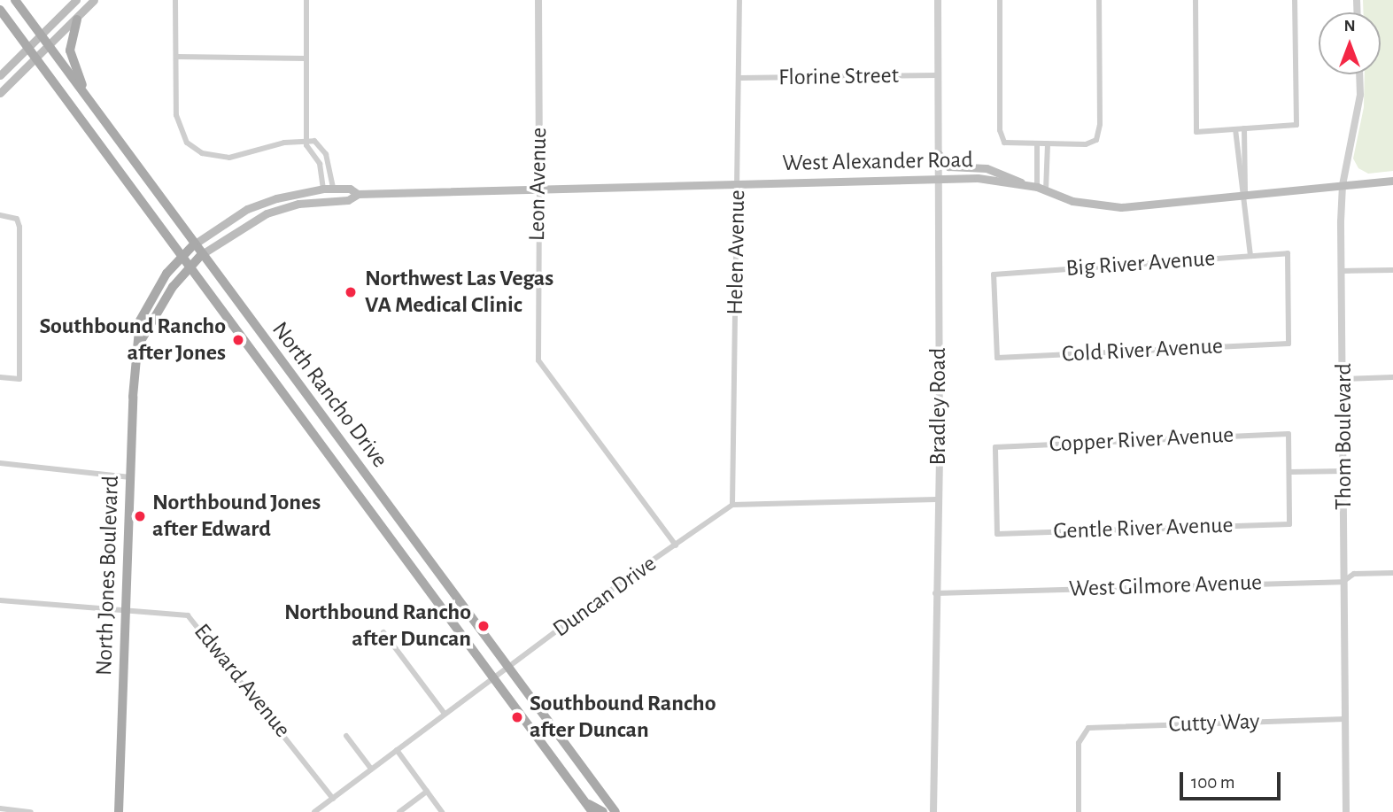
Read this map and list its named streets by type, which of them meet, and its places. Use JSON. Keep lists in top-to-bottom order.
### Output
{
  "streets": {
    "main road": ["West Alexander Road", "North Rancho Drive", "North Jones Boulevard"],
    "street": [
      "Florine Street",
      "Leon Avenue",
      "Helen Avenue",
      "Big River Avenue",
      "Cold River Avenue",
      "Bradley Road",
      "Thom Boulevard",
      "Copper River Avenue",
      "Gentle River Avenue",
      "West Gilmore Avenue",
      "Duncan Drive",
      "Edward Avenue",
      "Cutty Way"
    ]
  },
  "crossings": [
    ["Florine Street", "Helen Avenue"],
    ["Florine Street", "Bradley Road"],
    ["West Alexander Road", "Leon Avenue"],
    ["West Alexander Road", "Helen Avenue"],
    ["West Alexander Road", "North Rancho Drive"],
    ["West Alexander Road", "Bradley Road"],
    ["West Alexander Road", "Thom Boulevard"],
    ["West Alexander Road", "North Jones Boulevard"],
    ["Leon Avenue", "Duncan Drive"],
    ["Helen Avenue", "Duncan Drive"],
    ["Big River Avenue", "Cold River Avenue"],
    ["North Rancho Drive", "North Jones Boulevard"],
    ["North Rancho Drive", "Duncan Drive"],
    ["Bradley Road", "West Gilmore Avenue"],
    ["Thom Boulevard", "West Gilmore Avenue"],
    ["Thom Boulevard", "Cutty Way"],
    ["Copper River Avenue", "Gentle River Avenue"],
    ["North Jones Boulevard", "Edward Avenue"],
    ["Duncan Drive", "Edward Avenue"]
  ],
  "places": [
    "Northwest Las Vegas VA Medical Clinic",
    "Southbound Rancho after Jones",
    "Northbound Jones after Edward",
    "Northbound Rancho after Duncan",
    "Southbound Rancho after Duncan"
  ],
  "scale_bar": "100 m",
  "north": "top"
}
